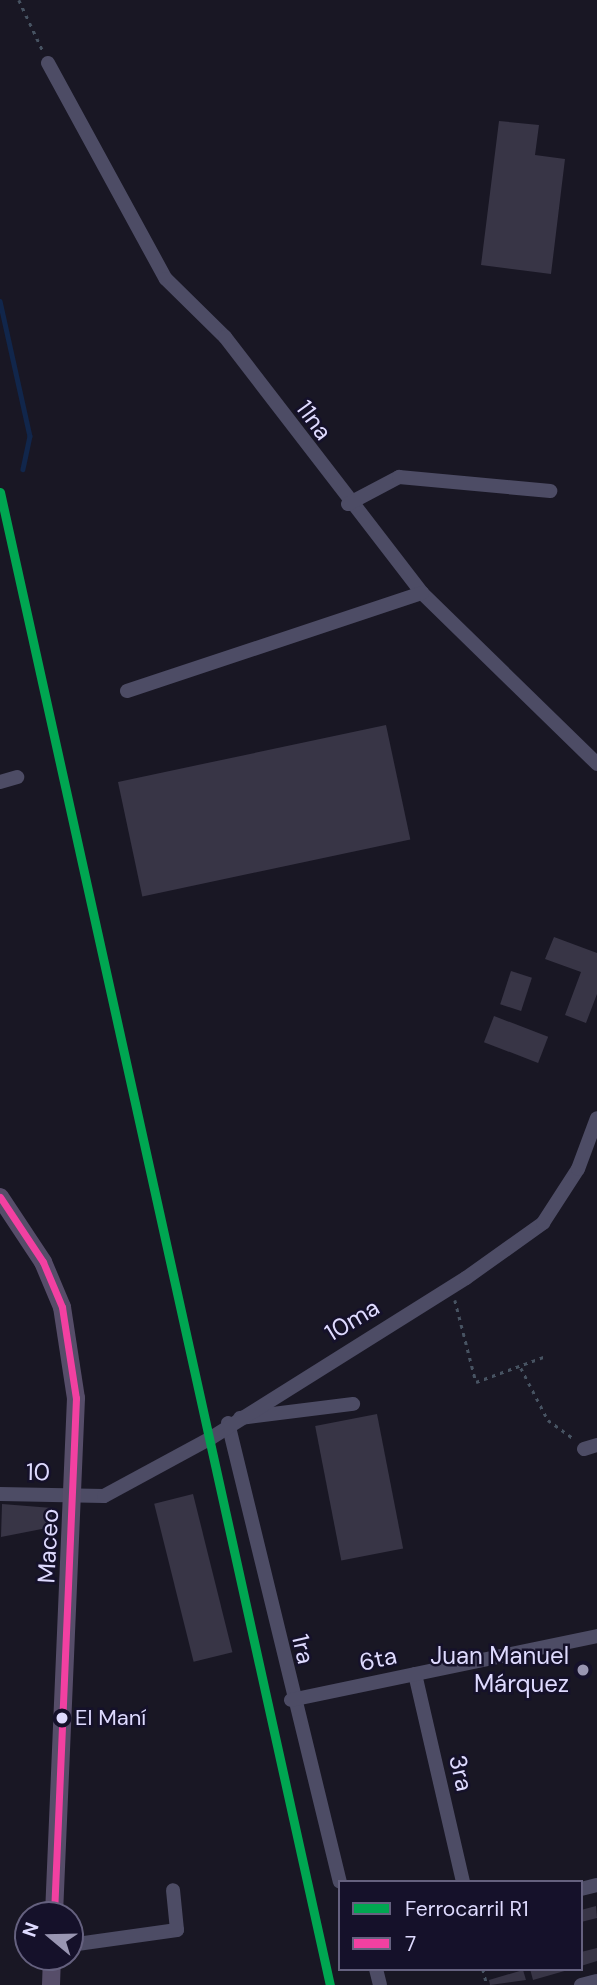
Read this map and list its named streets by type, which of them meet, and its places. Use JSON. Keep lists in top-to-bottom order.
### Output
{
  "streets": {
    "main road": ["Maceo"],
    "street": [
      "11na",
      "10ma",
      "10",
      "1ra",
      "6ta",
      "3ra"
    ]
  },
  "crossings": [
    ["10ma", "10"],
    ["10ma", "Maceo"],
    ["10ma", "1ra"],
    ["10", "Maceo"],
    ["1ra", "6ta"],
    ["6ta", "3ra"]
  ],
  "places": ["Juan Manuel Márquez", "El Maní"],
  "lines": ["rail line R1", "transit line 7"],
  "legend": ["Ferrocarril R1", "7"],
  "north": "left"
}
